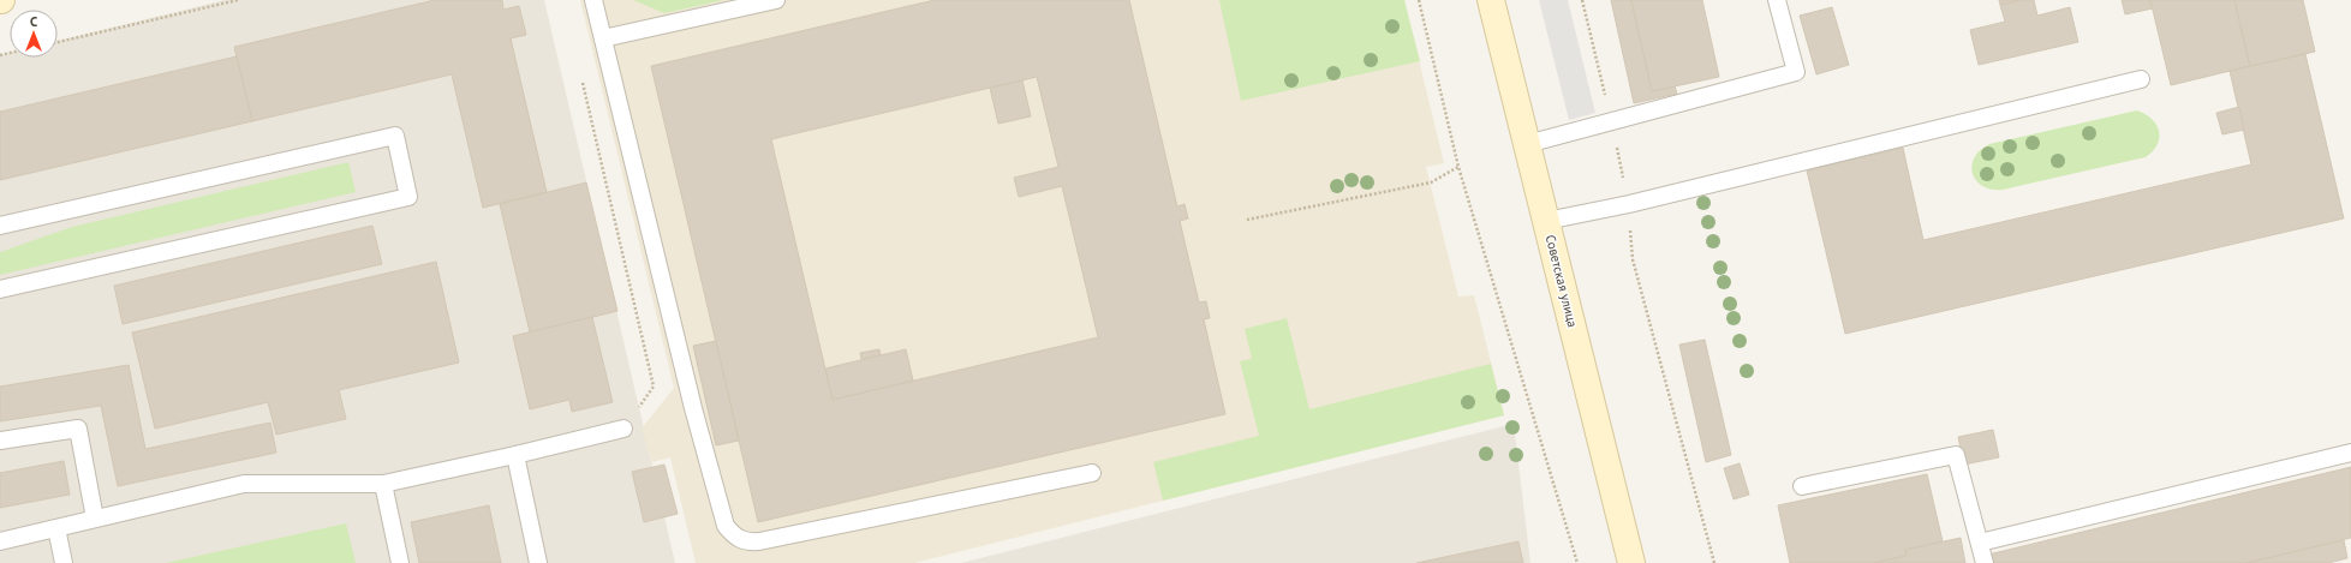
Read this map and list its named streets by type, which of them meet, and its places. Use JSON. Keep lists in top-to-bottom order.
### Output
{
  "streets": {
    "street": ["Советская улица"]
  },
  "north": "top"
}
